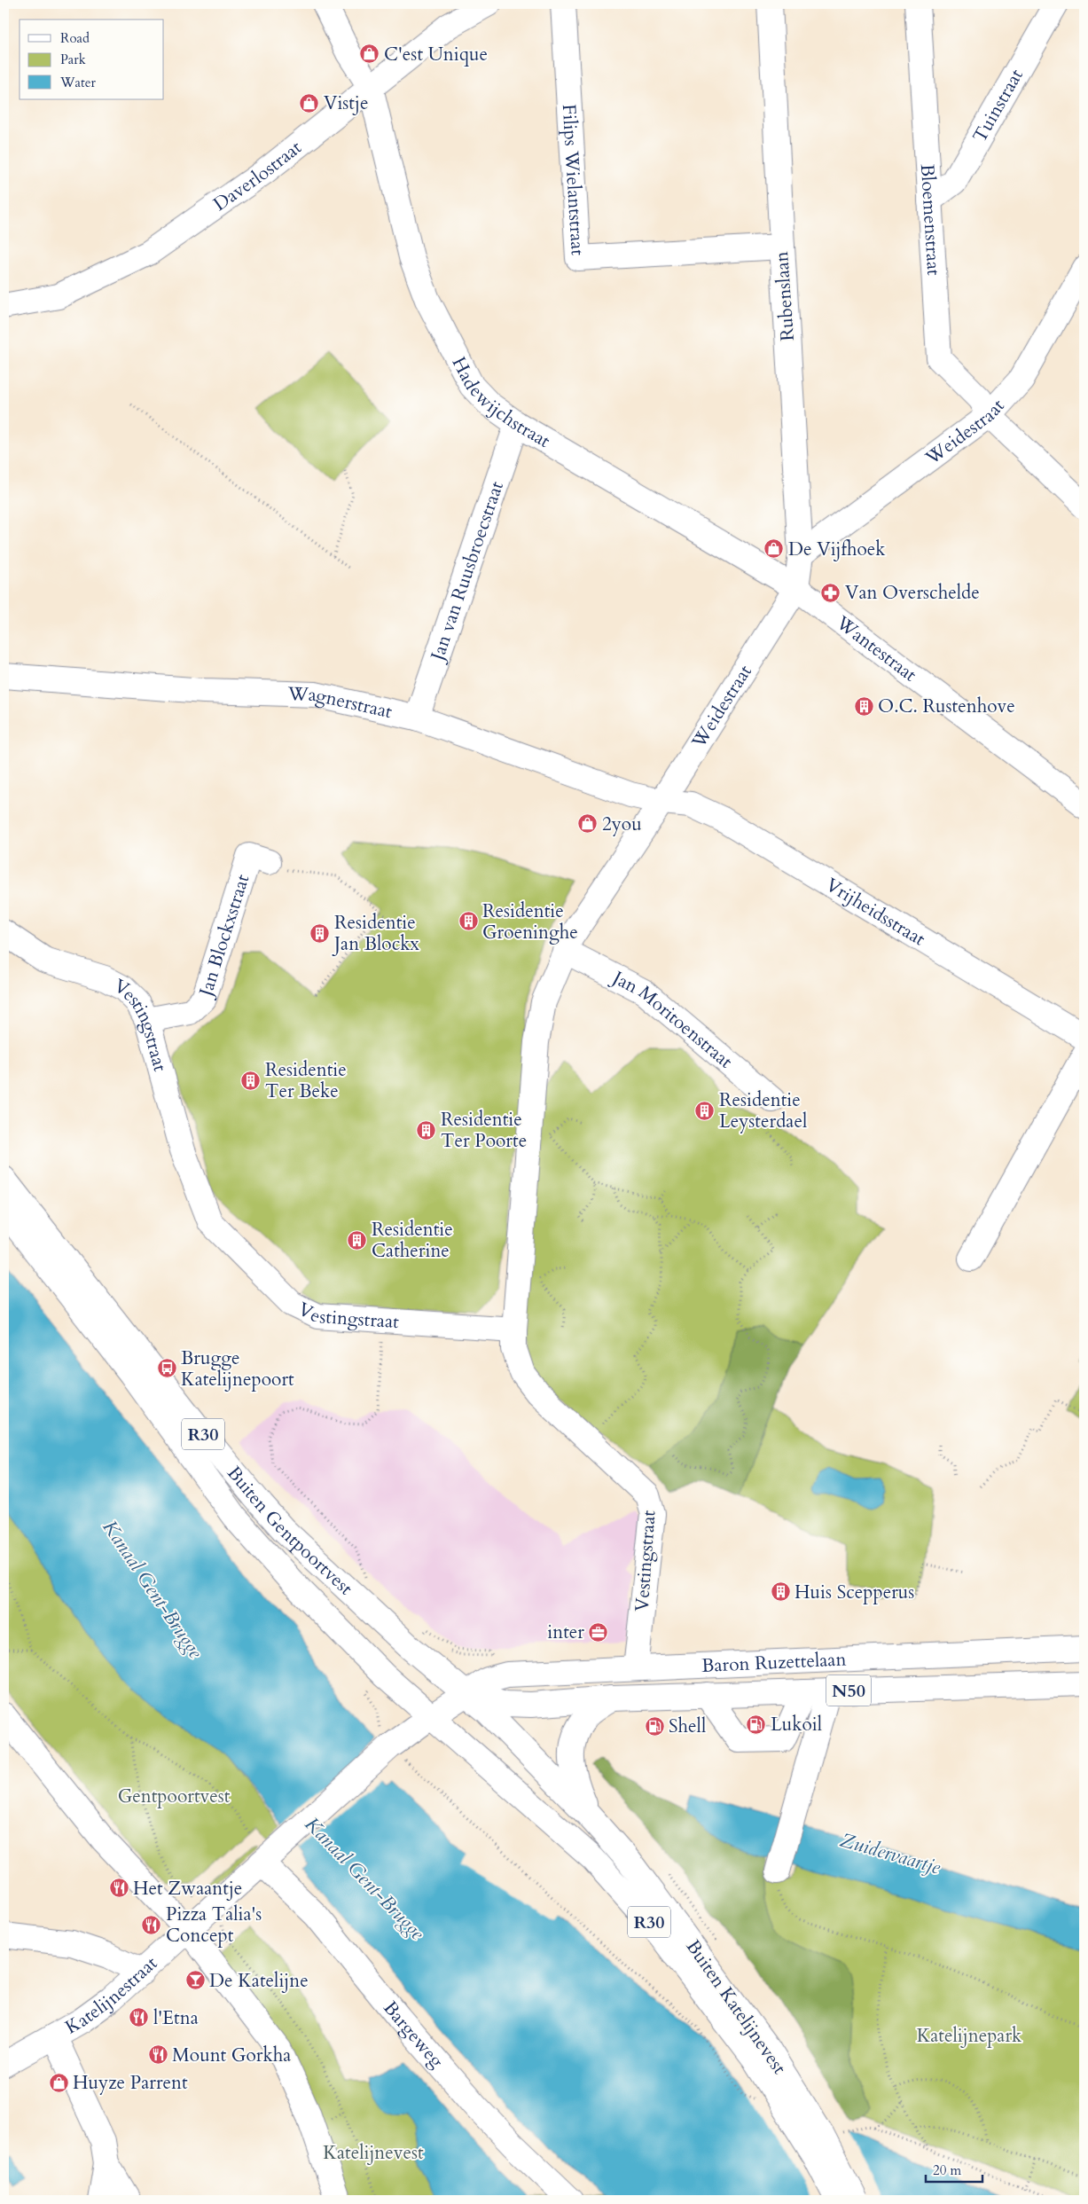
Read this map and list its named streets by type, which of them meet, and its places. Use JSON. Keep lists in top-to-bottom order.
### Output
{
  "streets": {
    "street": [
      "Tuinstraat",
      "Daverlostraat",
      "Filips Wielantstraat",
      "Bloemenstraat",
      "Rubenslaan",
      "Hadewijchstraat",
      "Weidestraat",
      "Jan van Ruusbroecstraat",
      "Wantestraat",
      "Wagnerstraat",
      "Vrijheidsstraat",
      "Jan Blockxstraat",
      "Jan Moritoenstraat",
      "Vestingstraat",
      "R30",
      "Buiten Gentpoortvest",
      "Baron Ruzettelaan",
      "N50",
      "Katelijnestraat",
      "Buiten Katelijnevest",
      "Bargeweg"
    ]
  },
  "crossings": [
    ["Tuinstraat", "Bloemenstraat"],
    ["Daverlostraat", "Hadewijchstraat"],
    ["Filips Wielantstraat", "Rubenslaan"],
    ["Bloemenstraat", "Weidestraat"],
    ["Rubenslaan", "Hadewijchstraat"],
    ["Rubenslaan", "Weidestraat"],
    ["Rubenslaan", "Wantestraat"],
    ["Hadewijchstraat", "Weidestraat"],
    ["Hadewijchstraat", "Jan van Ruusbroecstraat"],
    ["Hadewijchstraat", "Wantestraat"],
    ["Weidestraat", "Wantestraat"],
    ["Weidestraat", "Wagnerstraat"],
    ["Weidestraat", "Vrijheidsstraat"],
    ["Weidestraat", "Jan Moritoenstraat"],
    ["Weidestraat", "Vestingstraat"],
    ["Jan van Ruusbroecstraat", "Wagnerstraat"],
    ["Wagnerstraat", "Vrijheidsstraat"],
    ["Jan Blockxstraat", "Vestingstraat"],
    ["Vestingstraat", "Baron Ruzettelaan"],
    ["R30", "Baron Ruzettelaan"],
    ["R30", "Buiten Katelijnevest"],
    ["Buiten Gentpoortvest", "Baron Ruzettelaan"],
    ["Buiten Gentpoortvest", "Buiten Katelijnevest"],
    ["Baron Ruzettelaan", "N50"],
    ["Baron Ruzettelaan", "Buiten Katelijnevest"],
    ["N50", "Bargeweg"]
  ],
  "water": ["Kanaal Gent-Brugge", "Zuidervaartje"],
  "parks": ["Gentpoortvest", "Katelijnepark", "Katelijnevest"],
  "places": {
    "shop": [
      "C'est Unique",
      "Vistje",
      "De Vijfhoek",
      "2you",
      "Huyze Parrent"
    ],
    "pharmacy": ["Van Overschelde"],
    "building": [
      "O.C. Rustenhove",
      "Residentie Groeninghe",
      "Residentie Jan Blockx",
      "Residentie Ter Beke",
      "Residentie Leysterdael",
      "Residentie Ter Poorte",
      "Residentie Catherine",
      "Huis Scepperus"
    ],
    "bus stop": ["Brugge Katelijnepoort"],
    "office": ["inter"],
    "fuel station": ["Lukoil", "Shell"],
    "restaurant": [
      "Het Zwaantje",
      "Pizza Talia's Concept",
      "l'Etna",
      "Mount Gorkha"
    ],
    "bar": ["De Katelijne"]
  },
  "legend": ["Road", "Park", "Water"],
  "scale_bar": "20 m"
}
